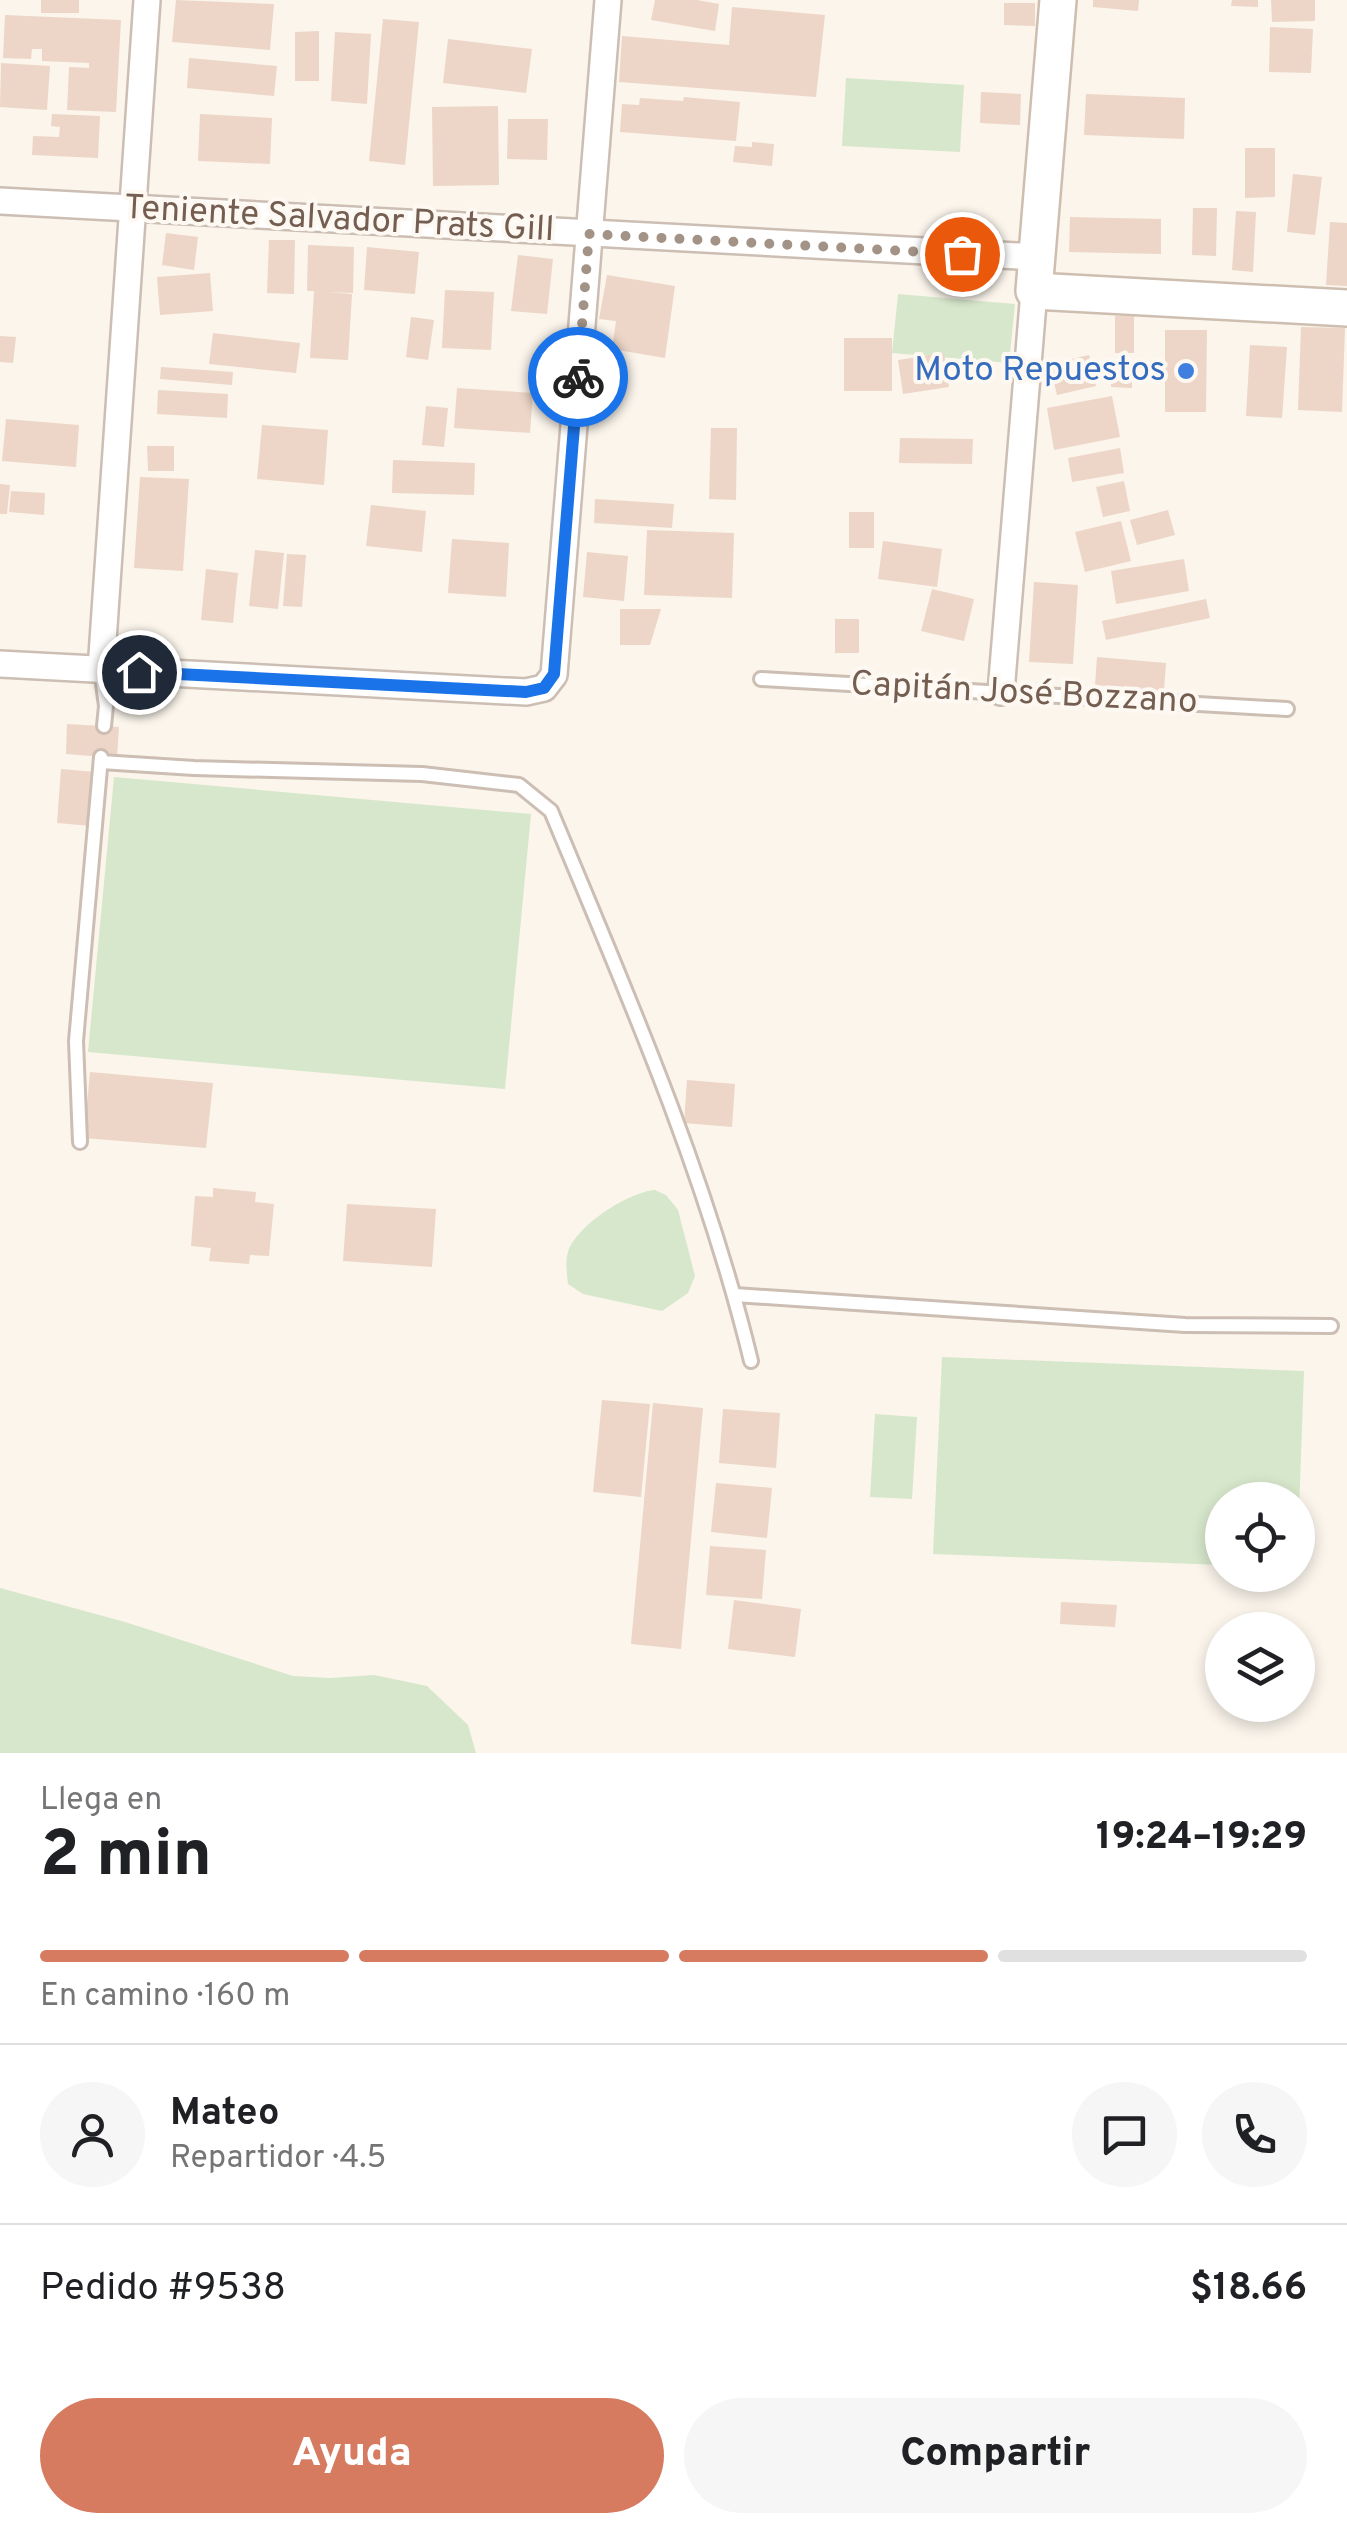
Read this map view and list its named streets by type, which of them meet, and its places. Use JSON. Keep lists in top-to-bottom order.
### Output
{
  "streets": {
    "street": ["Teniente Salvador Prats Gill"],
    "lane": ["Capitán José Bozzano"]
  },
  "places": ["Moto Repuestos"],
  "page": {
    "heading": ["2 min", "Llega en", "19:24–19:29"],
    "panel": [
      "Mateo",
      "Repartidor · 4.5",
      "Pedido #9538",
      "$18.66"
    ],
    "bar": "En camino · 160 m",
    "buttons": ["Ayuda", "Compartir"]
  }
}
